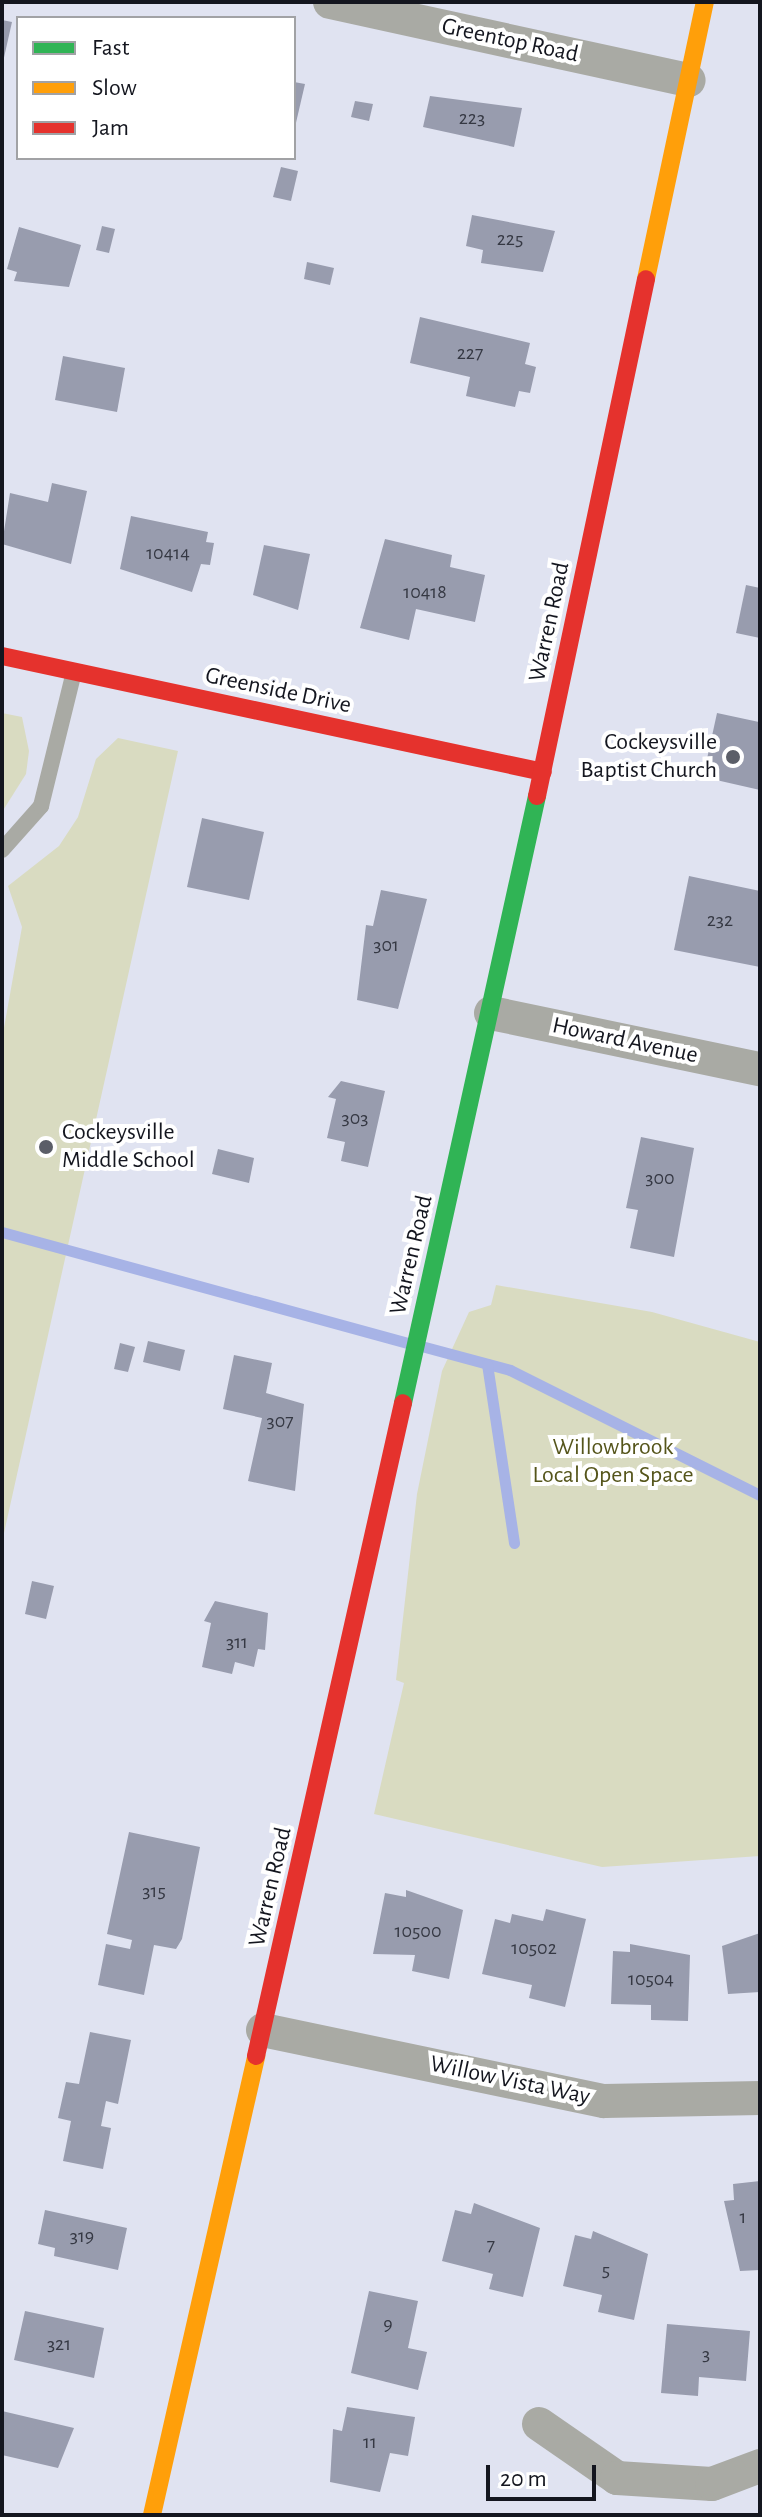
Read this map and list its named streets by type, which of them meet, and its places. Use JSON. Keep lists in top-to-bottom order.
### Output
{
  "streets": {
    "street": [
      "Greentop Road",
      "Warren Road",
      "Greenside Drive",
      "Howard Avenue",
      "Willow Vista Way"
    ]
  },
  "crossings": [
    ["Greentop Road", "Warren Road"],
    ["Warren Road", "Greenside Drive"],
    ["Warren Road", "Howard Avenue"],
    ["Warren Road", "Willow Vista Way"]
  ],
  "parks": ["Willowbrook Local Open Space"],
  "places": ["Cockeysville Baptist Church", "Cockeysville Middle School"],
  "house_numbers": [
    "223",
    "225",
    "227",
    "10414",
    "10418",
    "232",
    "301",
    "303",
    "300",
    "307",
    "311",
    "315",
    "10500",
    "10502",
    "10504",
    "1",
    "319",
    "7",
    "5",
    "9",
    "321",
    "3",
    "11"
  ],
  "legend": ["Fast", "Slow", "Jam"],
  "scale_bar": "20 m"
}
